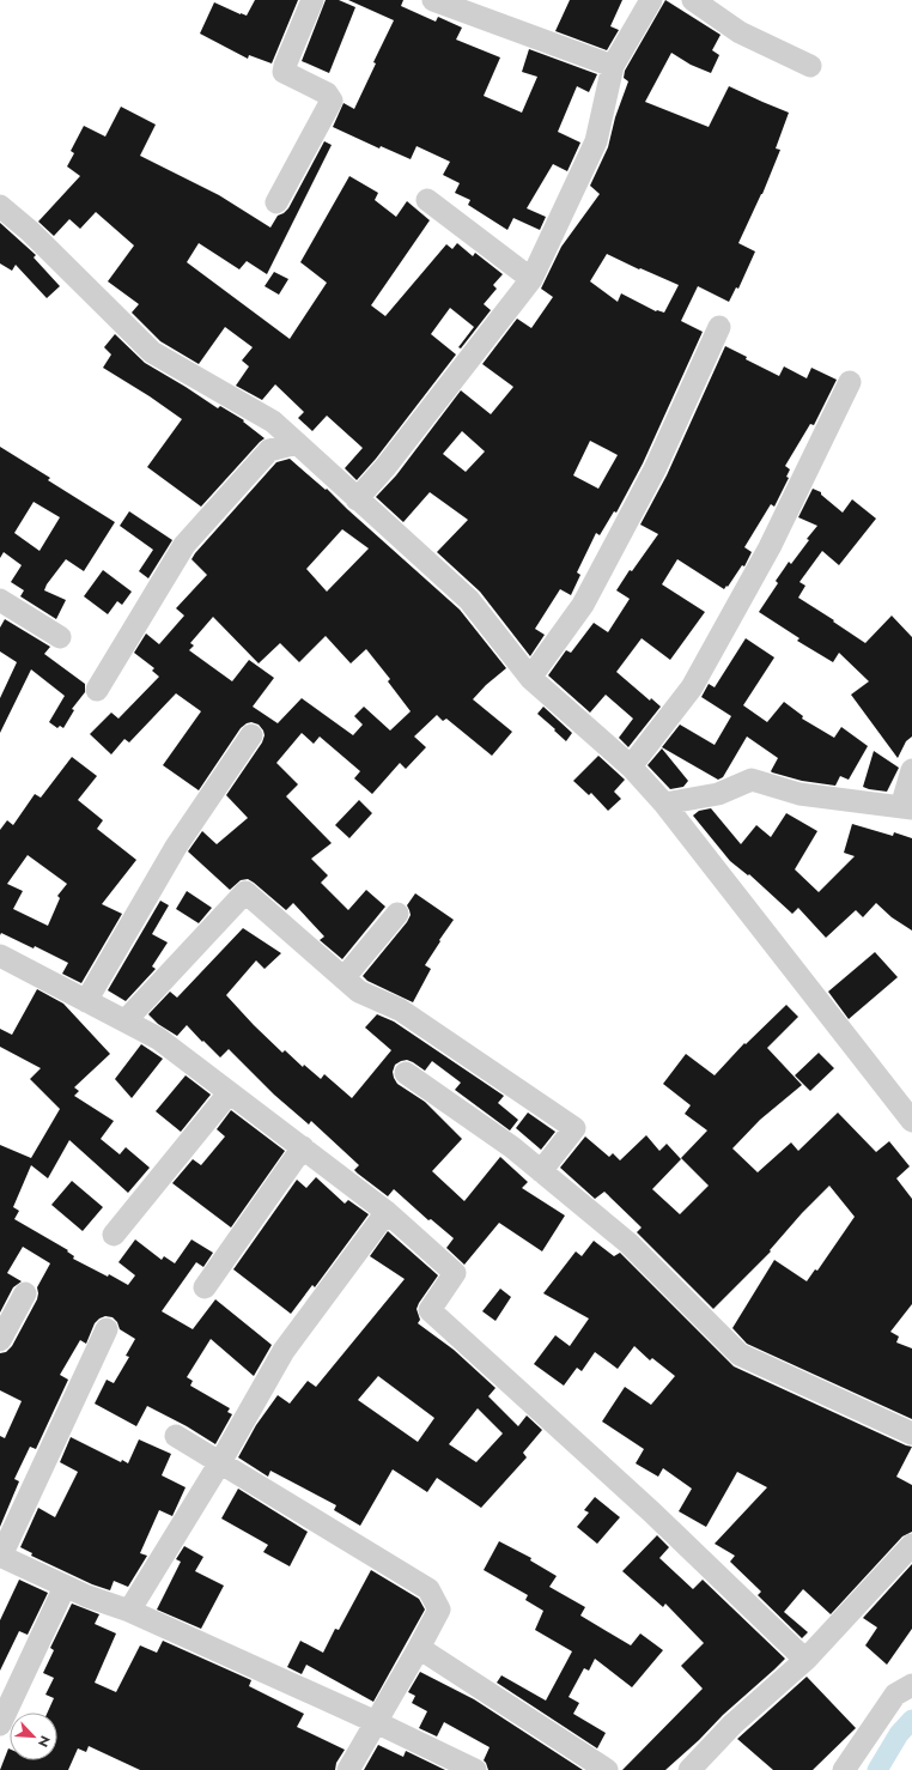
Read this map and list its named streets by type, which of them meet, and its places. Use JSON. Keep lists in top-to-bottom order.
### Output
{
  "north": "bottom right"
}
